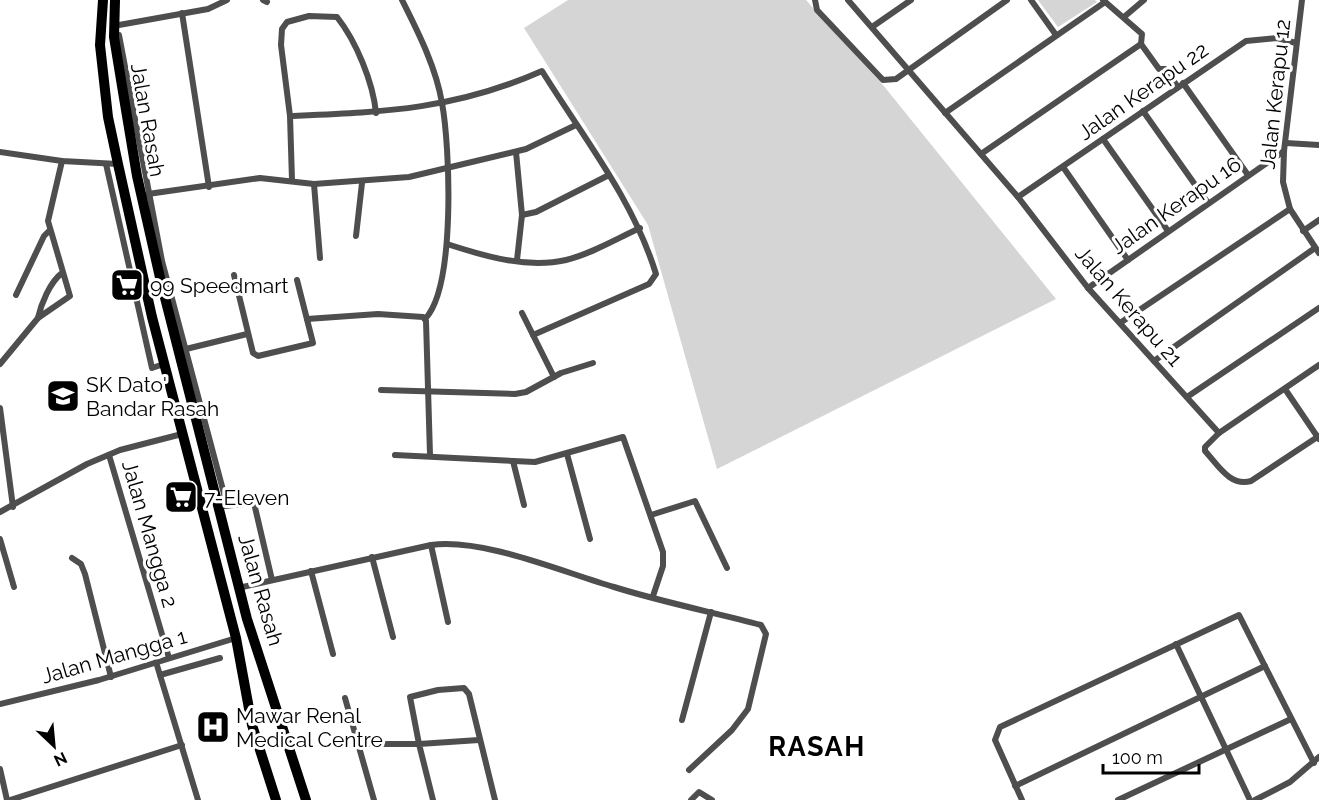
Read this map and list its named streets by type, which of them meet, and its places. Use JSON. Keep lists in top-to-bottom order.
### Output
{
  "streets": {
    "highway": ["Jalan Rasah"],
    "street": [
      "Jalan Kerapu 22",
      "Jalan Kerapu 12",
      "Jalan Kerapu 16",
      "Jalan Kerapu 21",
      "Jalan Mangga 2",
      "Jalan Mangga 1"
    ]
  },
  "crossings": [
    ["Jalan Kerapu 22", "Jalan Kerapu 12"],
    ["Jalan Kerapu 22", "Jalan Kerapu 21"],
    ["Jalan Kerapu 12", "Jalan Kerapu 16"],
    ["Jalan Rasah", "Jalan Mangga 1"],
    ["Jalan Kerapu 16", "Jalan Kerapu 21"],
    ["Jalan Mangga 2", "Jalan Mangga 1"]
  ],
  "districts": ["RASAH"],
  "places": {
    "supermarket": ["99 Speedmart", "7-Eleven"],
    "school or university": ["SK Dato' Bandar Rasah"],
    "hospital": ["Mawar Renal Medical Centre"]
  },
  "scale_bar": "100 m",
  "north": "bottom right"
}
